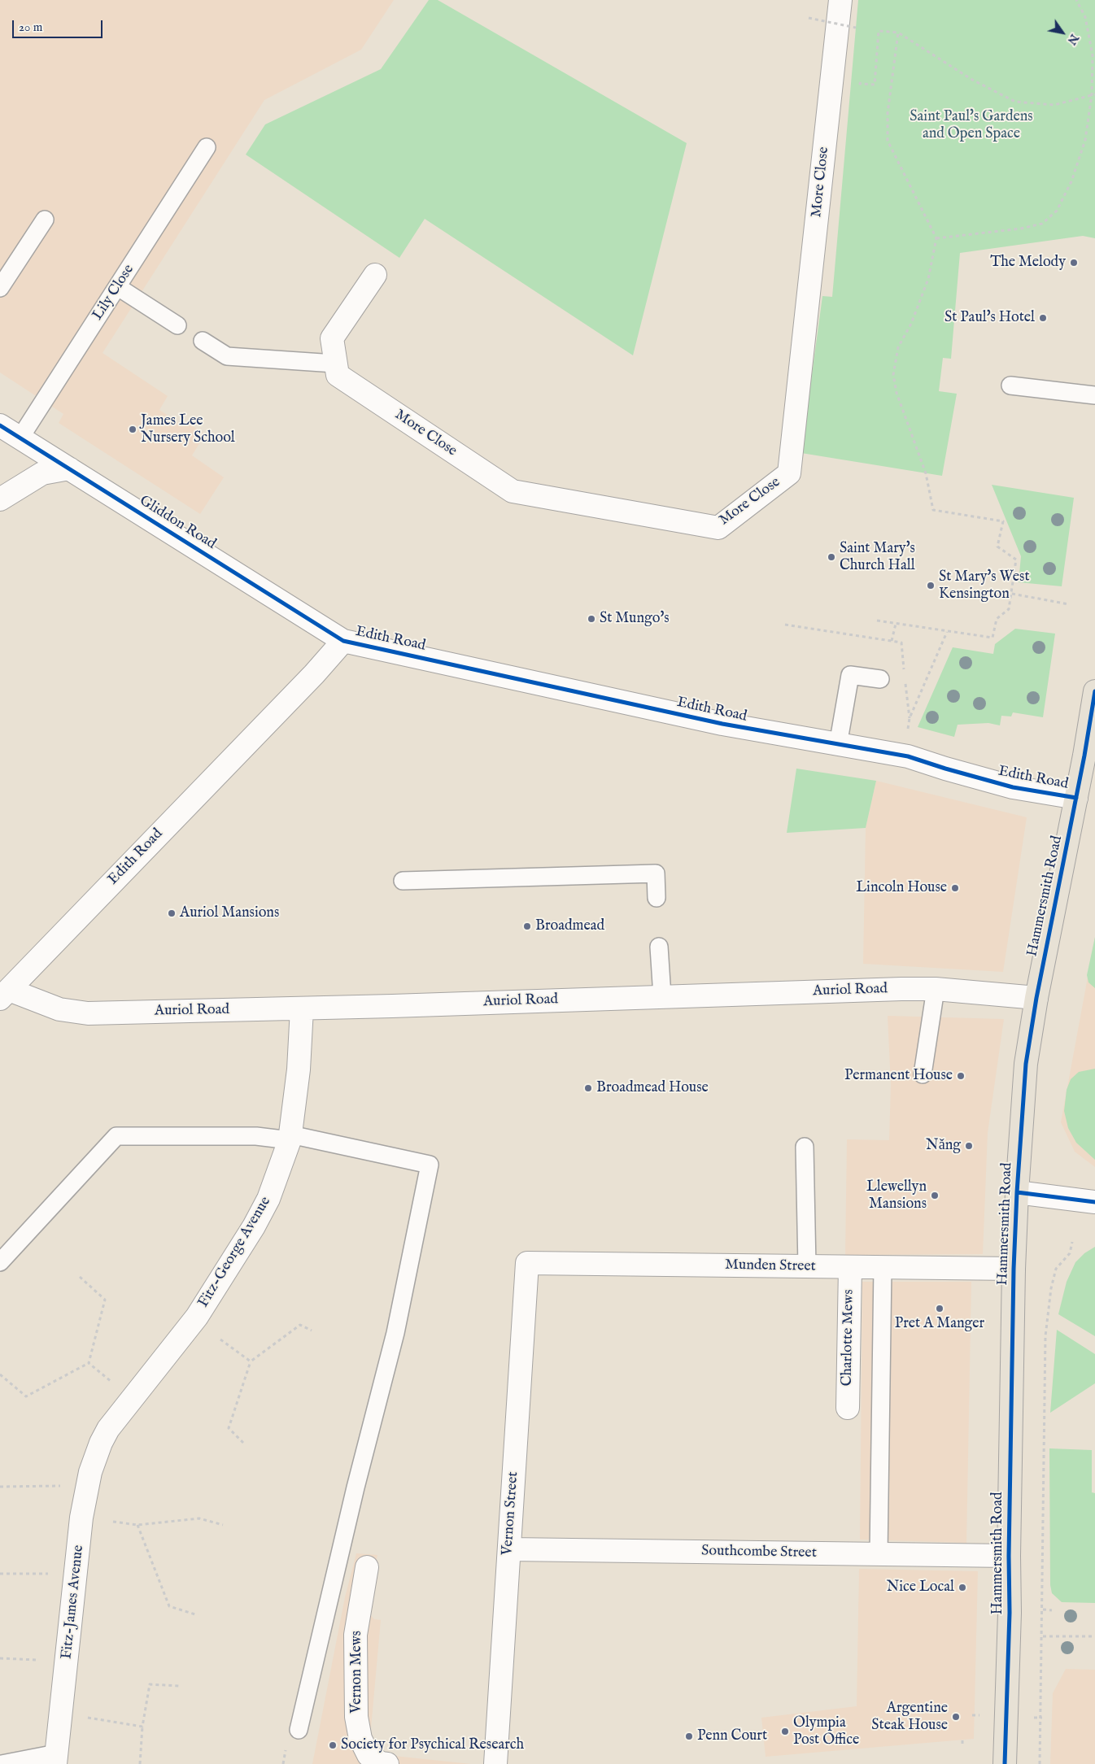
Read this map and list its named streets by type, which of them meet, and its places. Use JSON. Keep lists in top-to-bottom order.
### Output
{
  "streets": {
    "main road": ["Hammersmith Road"],
    "street": [
      "More Close",
      "Gliddon Road",
      "Edith Road",
      "Auriol Road",
      "Fitz-George Avenue",
      "Munden Street",
      "Charlotte Mews",
      "Vernon Street",
      "Southcombe Street",
      "Fitz-James Avenue",
      "Vernon Mews"
    ],
    "lane": ["Lily Close"]
  },
  "crossings": [
    ["Lily Close", "Gliddon Road"],
    ["Gliddon Road", "Edith Road"],
    ["Edith Road", "Hammersmith Road"],
    ["Edith Road", "Auriol Road"],
    ["Hammersmith Road", "Auriol Road"],
    ["Hammersmith Road", "Munden Street"],
    ["Hammersmith Road", "Southcombe Street"],
    ["Auriol Road", "Fitz-George Avenue"],
    ["Fitz-George Avenue", "Fitz-James Avenue"],
    ["Munden Street", "Charlotte Mews"],
    ["Munden Street", "Vernon Street"],
    ["Vernon Street", "Southcombe Street"]
  ],
  "parks": ["Saint Paul's Gardens and Open Space"],
  "places": [
    "The Melody",
    "St Paul's Hotel",
    "James Lee Nursery School",
    "Saint Mary's Church Hall",
    "St Mary's West Kensington",
    "St Mungo's",
    "Lincoln House",
    "Auriol Mansions",
    "Broadmead",
    "Permanent House",
    "Broadmead House",
    "Nǎng",
    "Llewellyn Mansions",
    "Pret A Manger",
    "Nice Local",
    "Argentine Steak House",
    "Olympia Post Office",
    "Penn Court",
    "Society for Psychical Research"
  ],
  "scale_bar": "20 m",
  "north": "bottom right"
}
